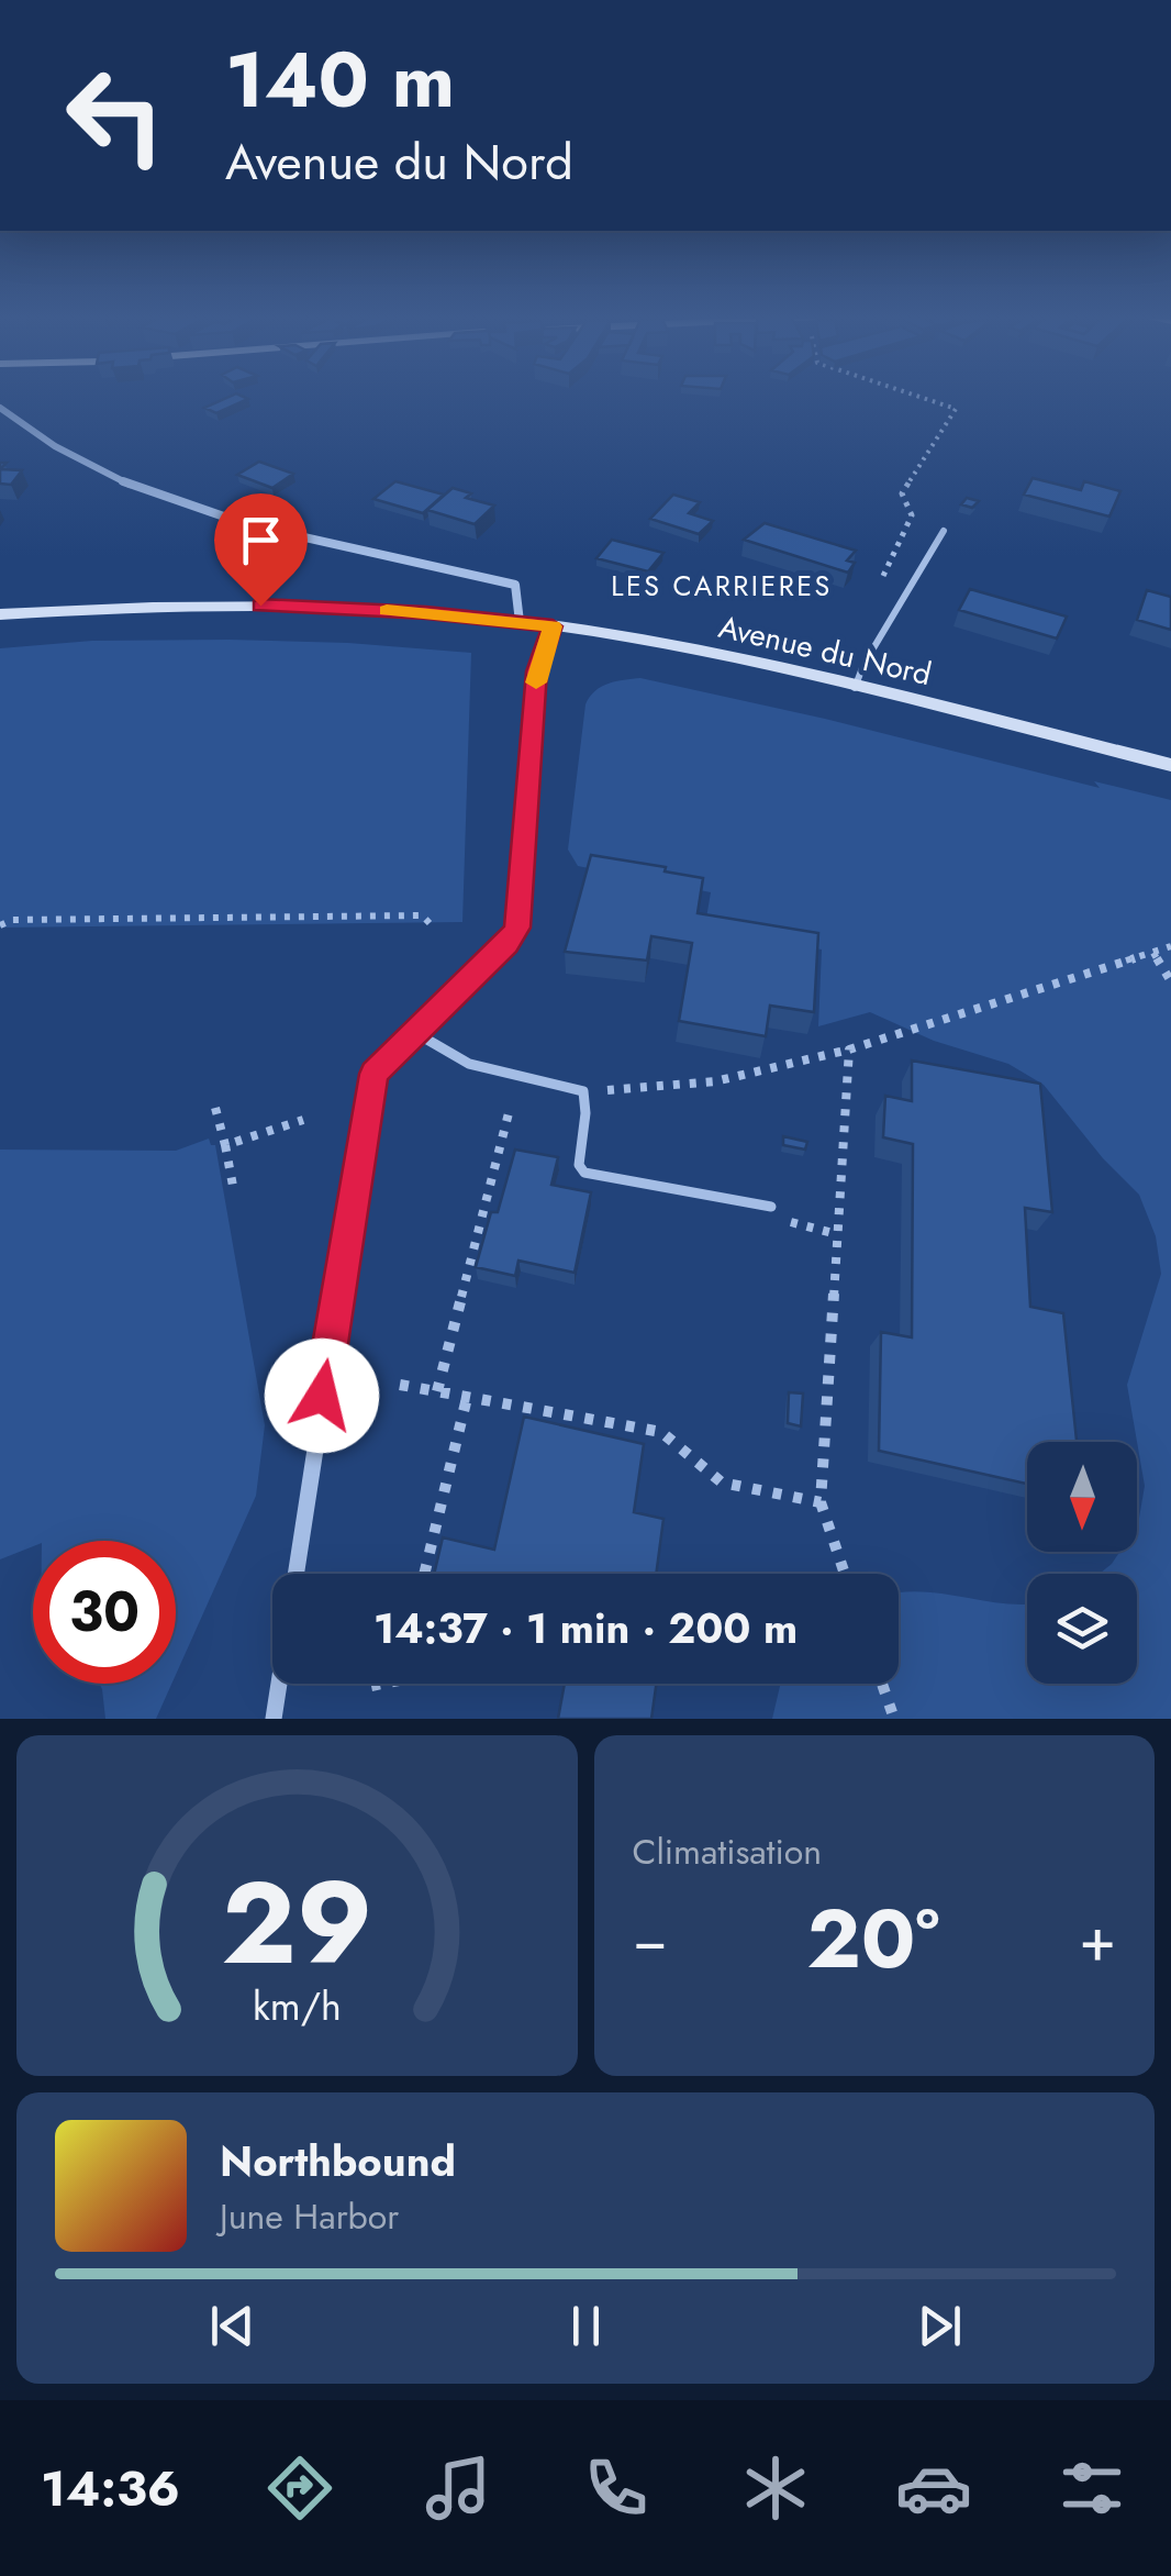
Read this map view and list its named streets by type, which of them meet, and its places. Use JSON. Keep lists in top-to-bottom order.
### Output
{
  "streets": {
    "street": ["Avenue du Nord"]
  },
  "districts": ["LES CARRIERES"],
  "north": "bottom",
  "page": {
    "turn": ["140 m", "Avenue du Nord"],
    "limit": "30",
    "trip": "14:37 · 1 min · 200 m",
    "tile": "Climatisation",
    "heat": ["−", "20°", "+"],
    "song": ["Northbound", "June Harbor"],
    "tabs": "14:36",
    "gauge": ["29", "km/h"]
  }
}
